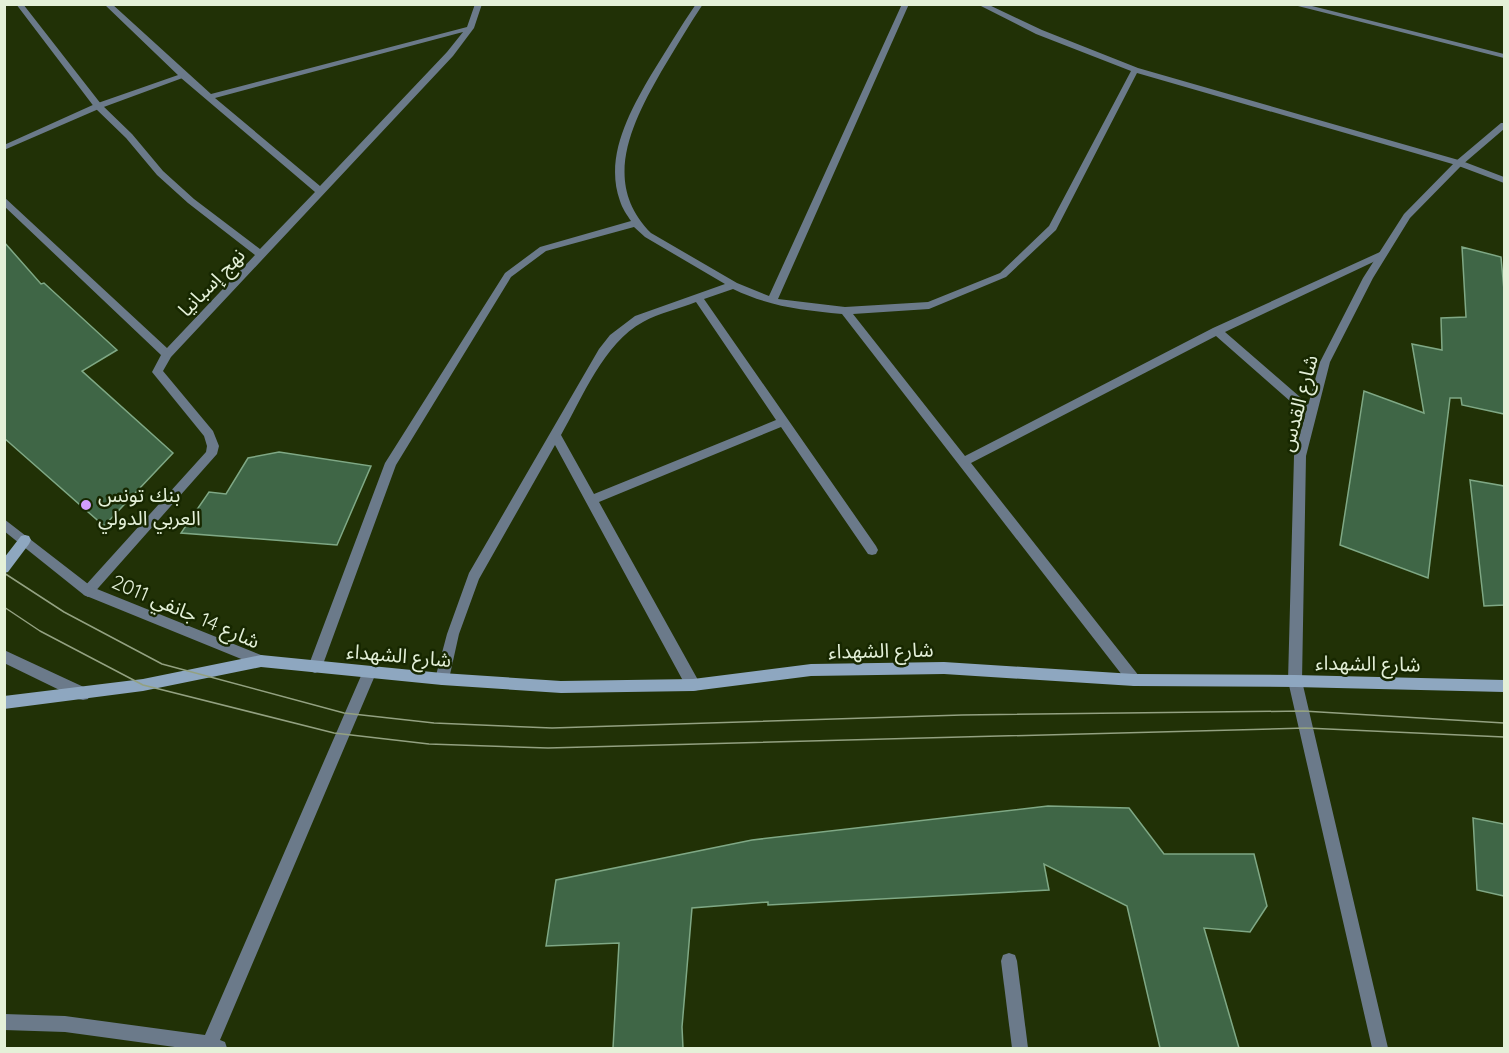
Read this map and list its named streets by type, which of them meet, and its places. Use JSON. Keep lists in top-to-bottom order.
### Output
{
  "streets": {
    "main road": ["شارع 14 جانفي 2011", "شارع الشهداء"],
    "street": ["نهج إسبانيا", "شارع القدس"]
  },
  "crossings": [
    ["شارع القدس", "شارع الشهداء"],
    ["شارع 14 جانفي 2011", "شارع الشهداء"]
  ],
  "places": ["بنك تونس العربي الدولي"]
}
